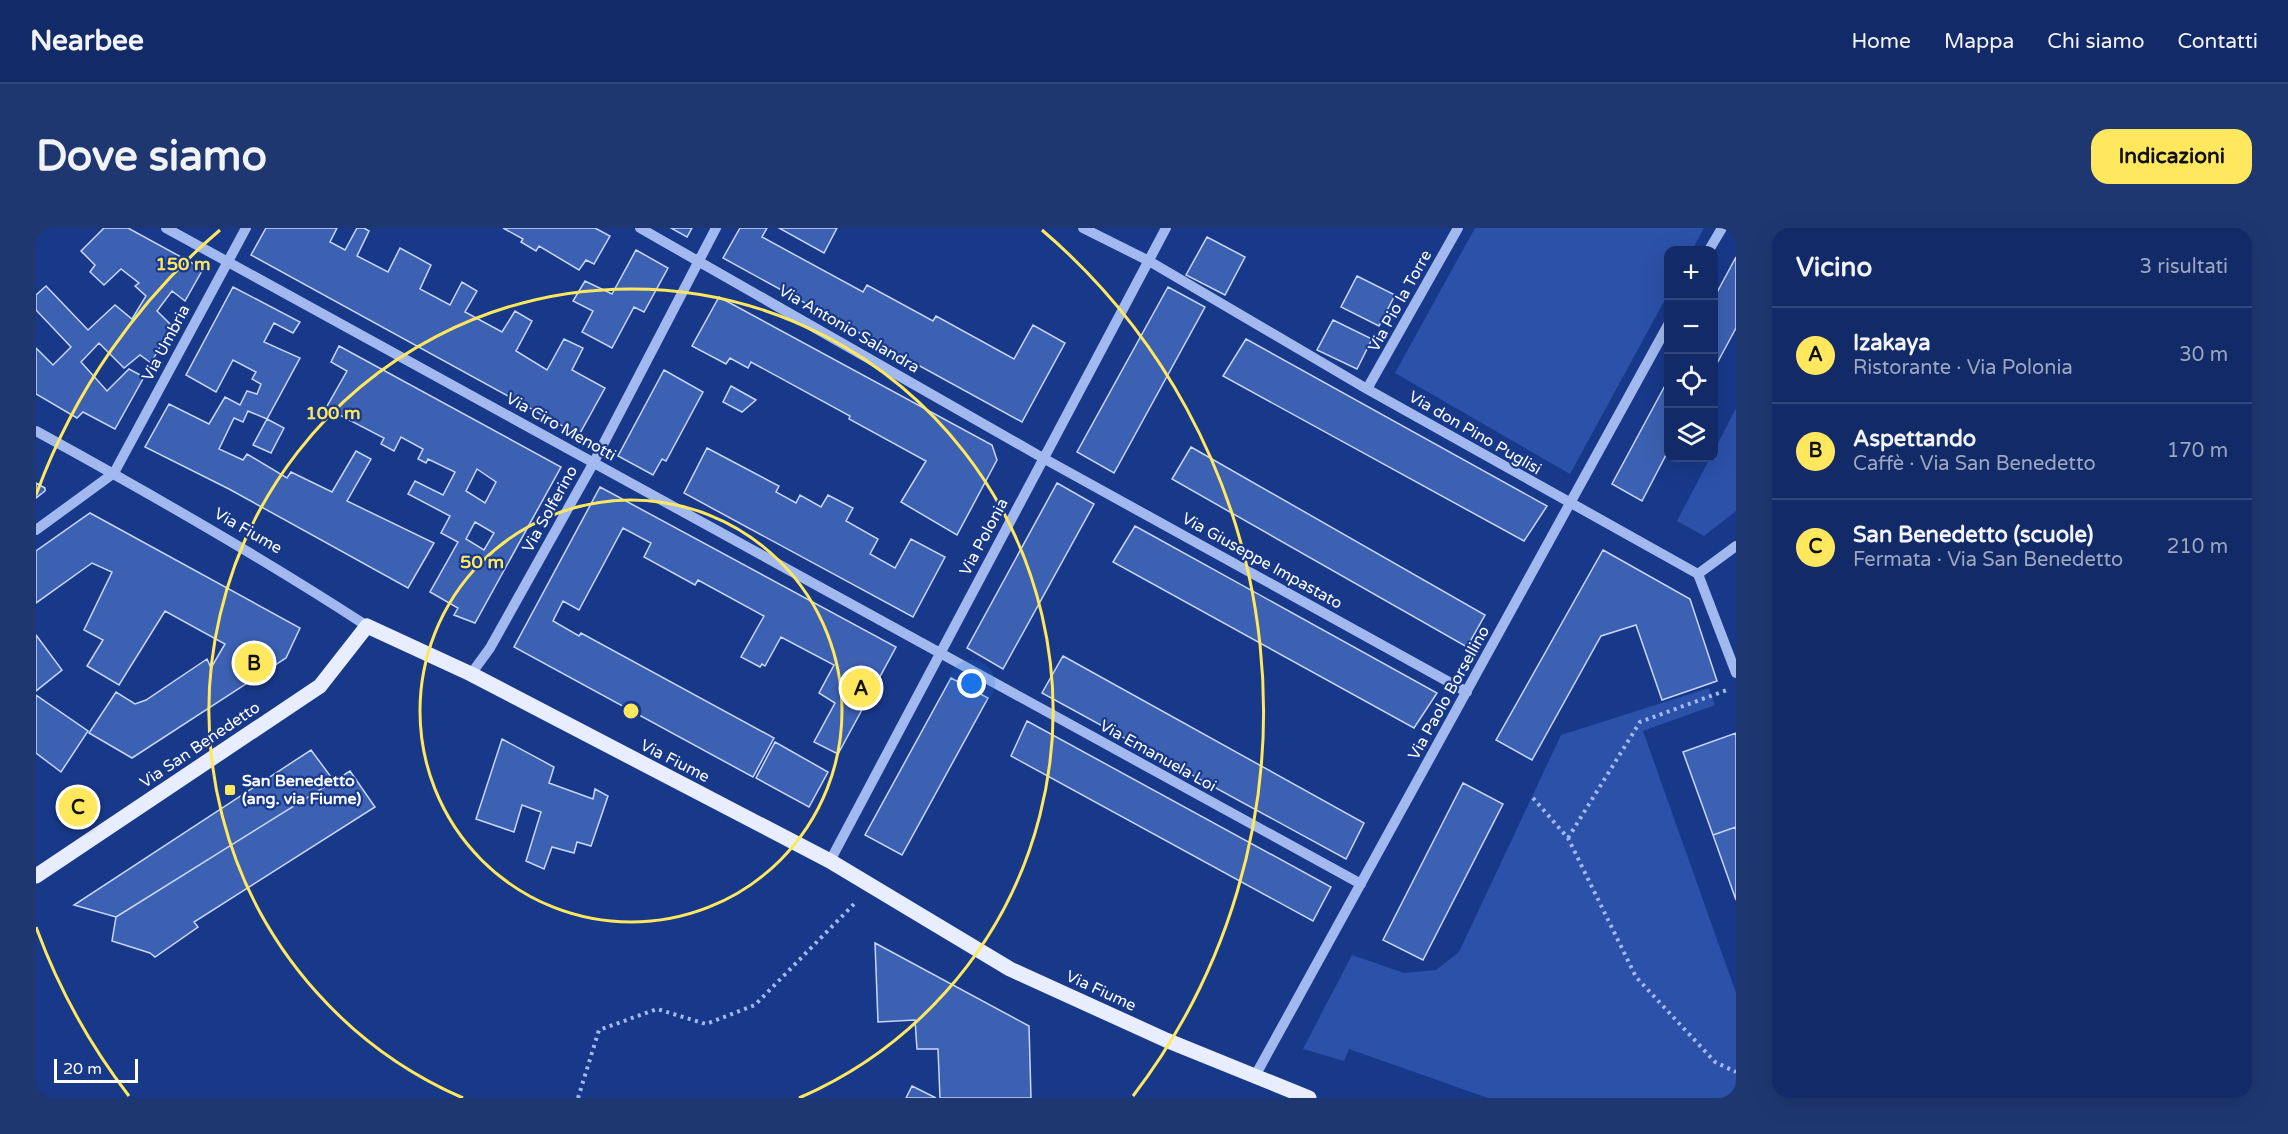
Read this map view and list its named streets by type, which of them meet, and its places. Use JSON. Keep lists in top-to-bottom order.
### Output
{
  "streets": {
    "main road": ["Via Fiume", "Via San Benedetto"],
    "street": [
      "Via Pio la Torre",
      "Via Antonio Salandra",
      "Via Umbria",
      "Via Ciro Menotti",
      "Via don Pino Puglisi",
      "Via Solferino",
      "Via Polonia",
      "Via Giuseppe Impastato",
      "Via Paolo Borsellino",
      "Via Emanuela Loi"
    ]
  },
  "crossings": [
    ["Via Pio la Torre", "Via don Pino Puglisi"],
    ["Via Antonio Salandra", "Via Solferino"],
    ["Via Antonio Salandra", "Via Polonia"],
    ["Via Antonio Salandra", "Via Giuseppe Impastato"],
    ["Via Umbria", "Via Ciro Menotti"],
    ["Via Umbria", "Via Fiume"],
    ["Via Ciro Menotti", "Via Solferino"],
    ["Via Ciro Menotti", "Via Polonia"],
    ["Via Ciro Menotti", "Via Emanuela Loi"],
    ["Via don Pino Puglisi", "Via Polonia"],
    ["Via don Pino Puglisi", "Via Paolo Borsellino"],
    ["Via Solferino", "Via Fiume"],
    ["Via Fiume", "Via Polonia"],
    ["Via Fiume", "Via Paolo Borsellino"],
    ["Via Fiume", "Via San Benedetto"],
    ["Via Polonia", "Via Giuseppe Impastato"],
    ["Via Polonia", "Via Emanuela Loi"],
    ["Via Giuseppe Impastato", "Via Paolo Borsellino"],
    ["Via Paolo Borsellino", "Via Emanuela Loi"]
  ],
  "places": {
    "transit": ["San Benedetto (ang. via Fiume)"]
  },
  "scale_bar": "20 m",
  "page": {
    "header": "Nearbee",
    "nav": [
      "Home",
      "Mappa",
      "Chi siamo",
      "Contatti"
    ],
    "buttons": "Indicazioni",
    "title": "Dove siamo",
    "heading": ["Vicino", "3 risultati"],
    "map_buttons": ["+", "−"],
    "list": [
      {
        "mark": "A",
        "name": "Izakaya",
        "note": "Ristorante · Via Polonia",
        "value": "30 m"
      },
      {
        "mark": "B",
        "name": "Aspettando",
        "note": "Caffè · Via San Benedetto",
        "value": "170 m"
      },
      {
        "mark": "C",
        "name": "San Benedetto (scuole)",
        "note": "Fermata · Via San Benedetto",
        "value": "210 m"
      }
    ],
    "pins": ["B", "A", "C"],
    "scale": "20 m"
  },
  "rings": ["150 m", "100 m", "50 m"]
}
